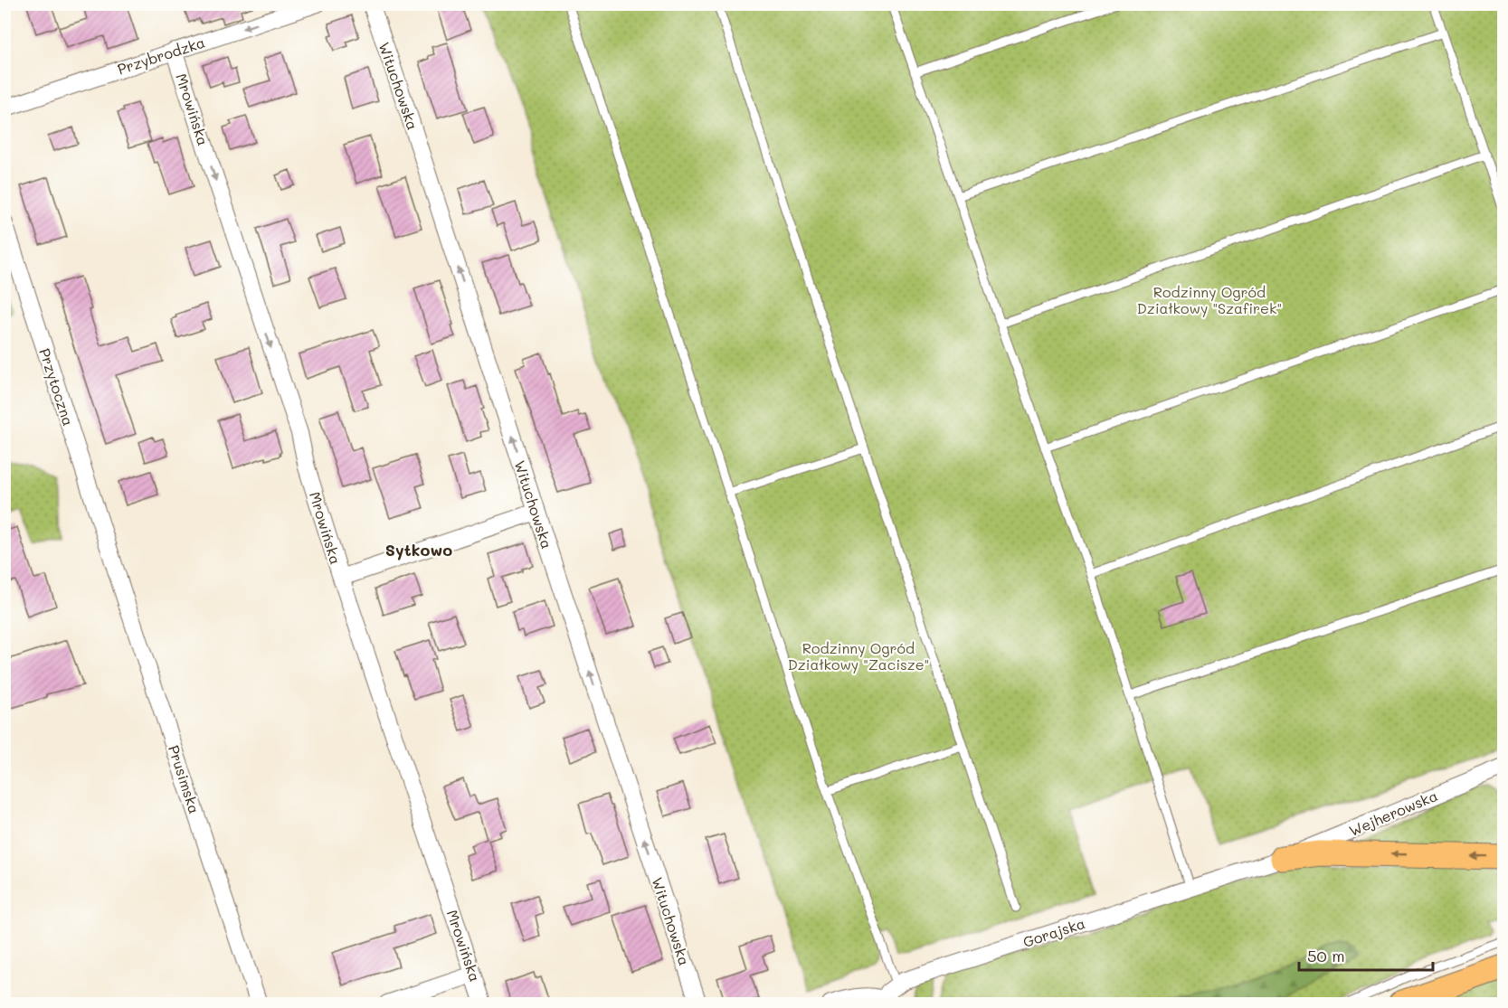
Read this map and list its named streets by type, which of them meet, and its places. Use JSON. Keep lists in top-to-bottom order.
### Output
{
  "streets": {
    "street": [
      "Przybrodzka",
      "Wituchowska",
      "Mrowińska",
      "Przytoczna",
      "Prusimska",
      "Wejherowska",
      "Gorajska"
    ]
  },
  "crossings": [
    ["Przybrodzka", "Mrowińska"],
    ["Przytoczna", "Prusimska"],
    ["Wejherowska", "Gorajska"]
  ],
  "one_way": ["Przybrodzka", "Wituchowska", "Mrowińska"],
  "districts": ["Sytkowo"],
  "parks": ["Rodzinny Ogród Działkowy \"Szafirek\"", "Rodzinny Ogród Działkowy \"Zacisze\""],
  "scale_bar": "50 m"
}
